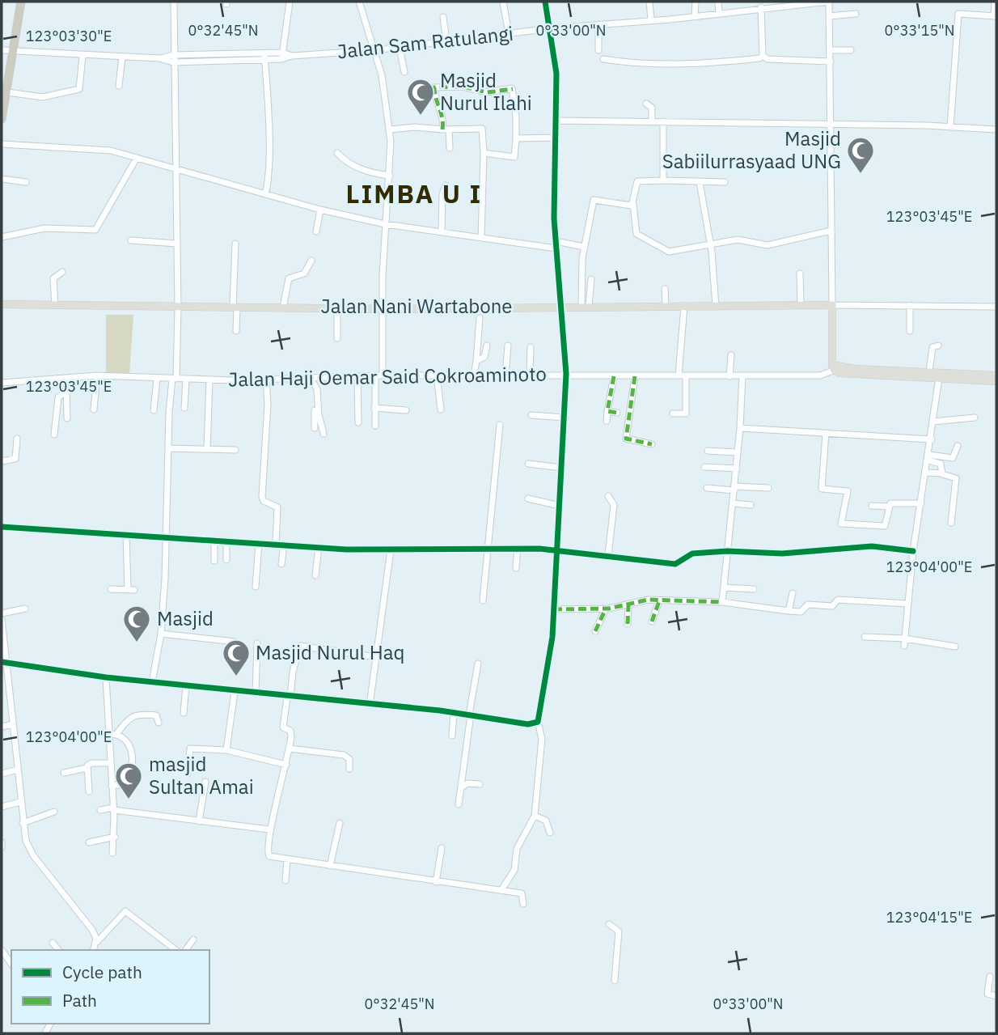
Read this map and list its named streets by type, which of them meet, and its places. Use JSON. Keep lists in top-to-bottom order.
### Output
{
  "streets": {
    "main road": ["Jalan Nani Wartabone"],
    "street": ["Jalan Sam Ratulangi", "Jalan Haji Oemar Said Cokroaminoto"]
  },
  "districts": ["LIMBA U I"],
  "places": {
    "mosque": [
      "Masjid Nurul Ilahi",
      "Masjid Sabiilurrasyaad UNG",
      "Masjid",
      "Masjid Nurul Haq",
      "masjid Sultan Amai"
    ]
  },
  "legend": ["Cycle path", "Path"],
  "coordinates": [
    "0°32'45\"N",
    "0°33'00\"N",
    "0°33'15\"N",
    "123°03'30\"E",
    "123°03'45\"E",
    "123°04'00\"E",
    "123°04'15\"E"
  ]
}
